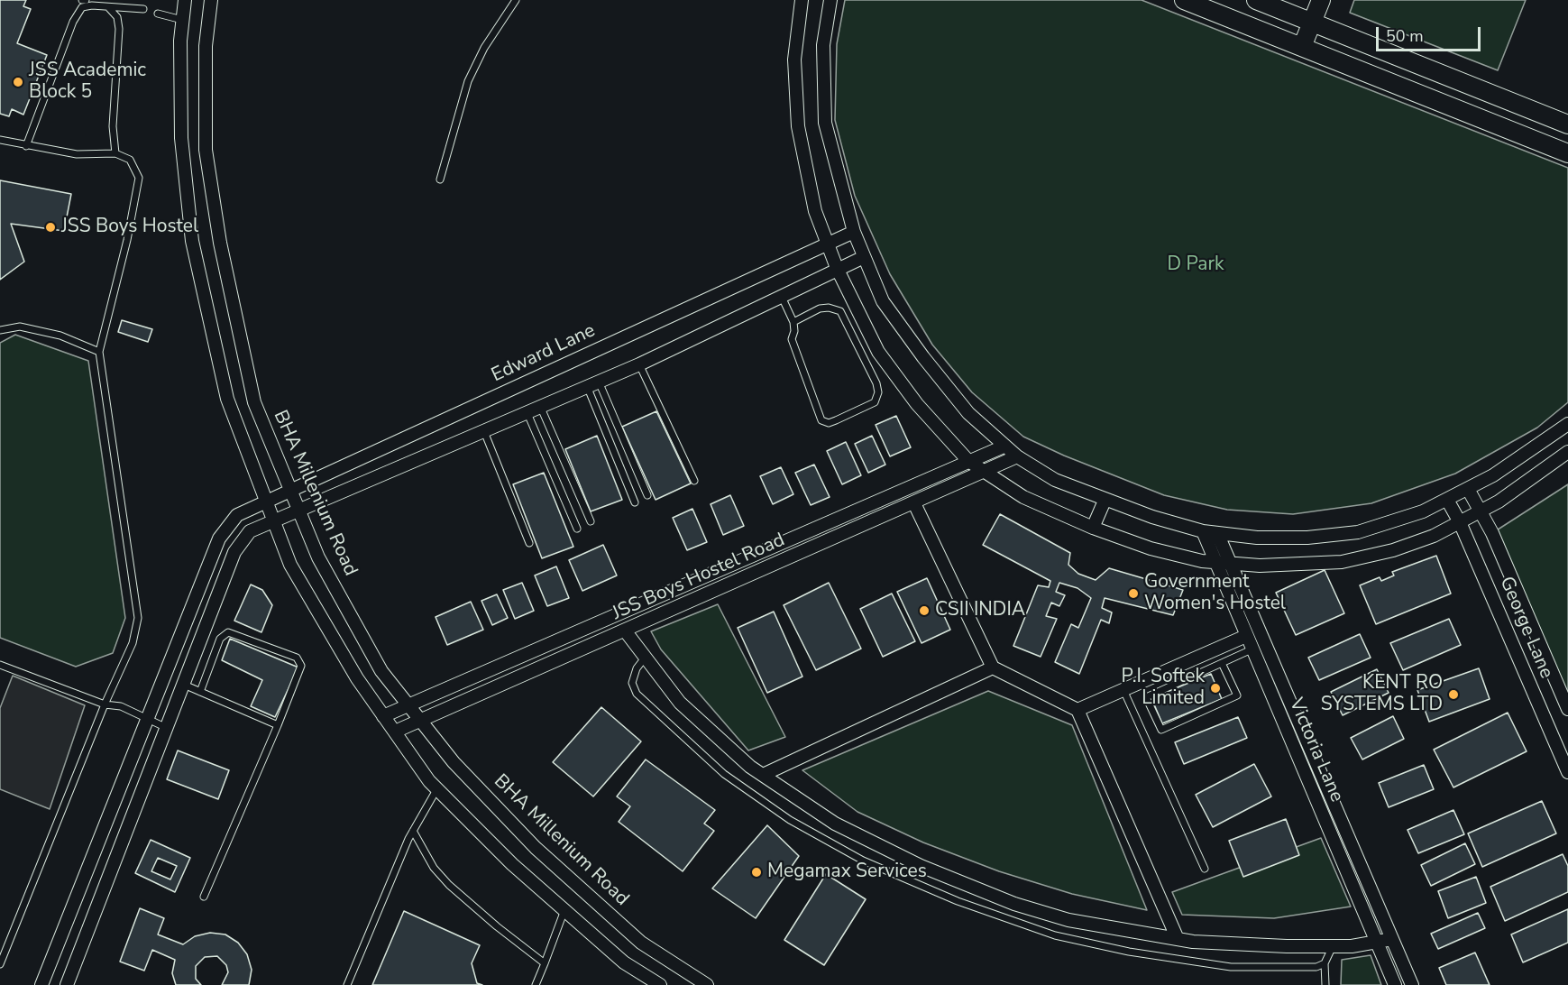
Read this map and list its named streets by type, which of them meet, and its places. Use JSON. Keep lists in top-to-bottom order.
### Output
{
  "streets": {
    "street": [
      "Edward Lane",
      "BHA Millenium Road",
      "JSS Boys Hostel Road",
      "George Lane",
      "Victoria Lane"
    ]
  },
  "crossings": [
    ["Edward Lane", "BHA Millenium Road"],
    ["BHA Millenium Road", "JSS Boys Hostel Road"]
  ],
  "parks": ["D Park"],
  "places": [
    "JSS Academic Block 5",
    "JSS Boys Hostel",
    "Government Women's Hostel",
    "CSII INDIA",
    "P.I. Softek Limited",
    "KENT RO SYSTEMS LTD",
    "Megamax Services"
  ],
  "scale_bar": "50 m"
}
